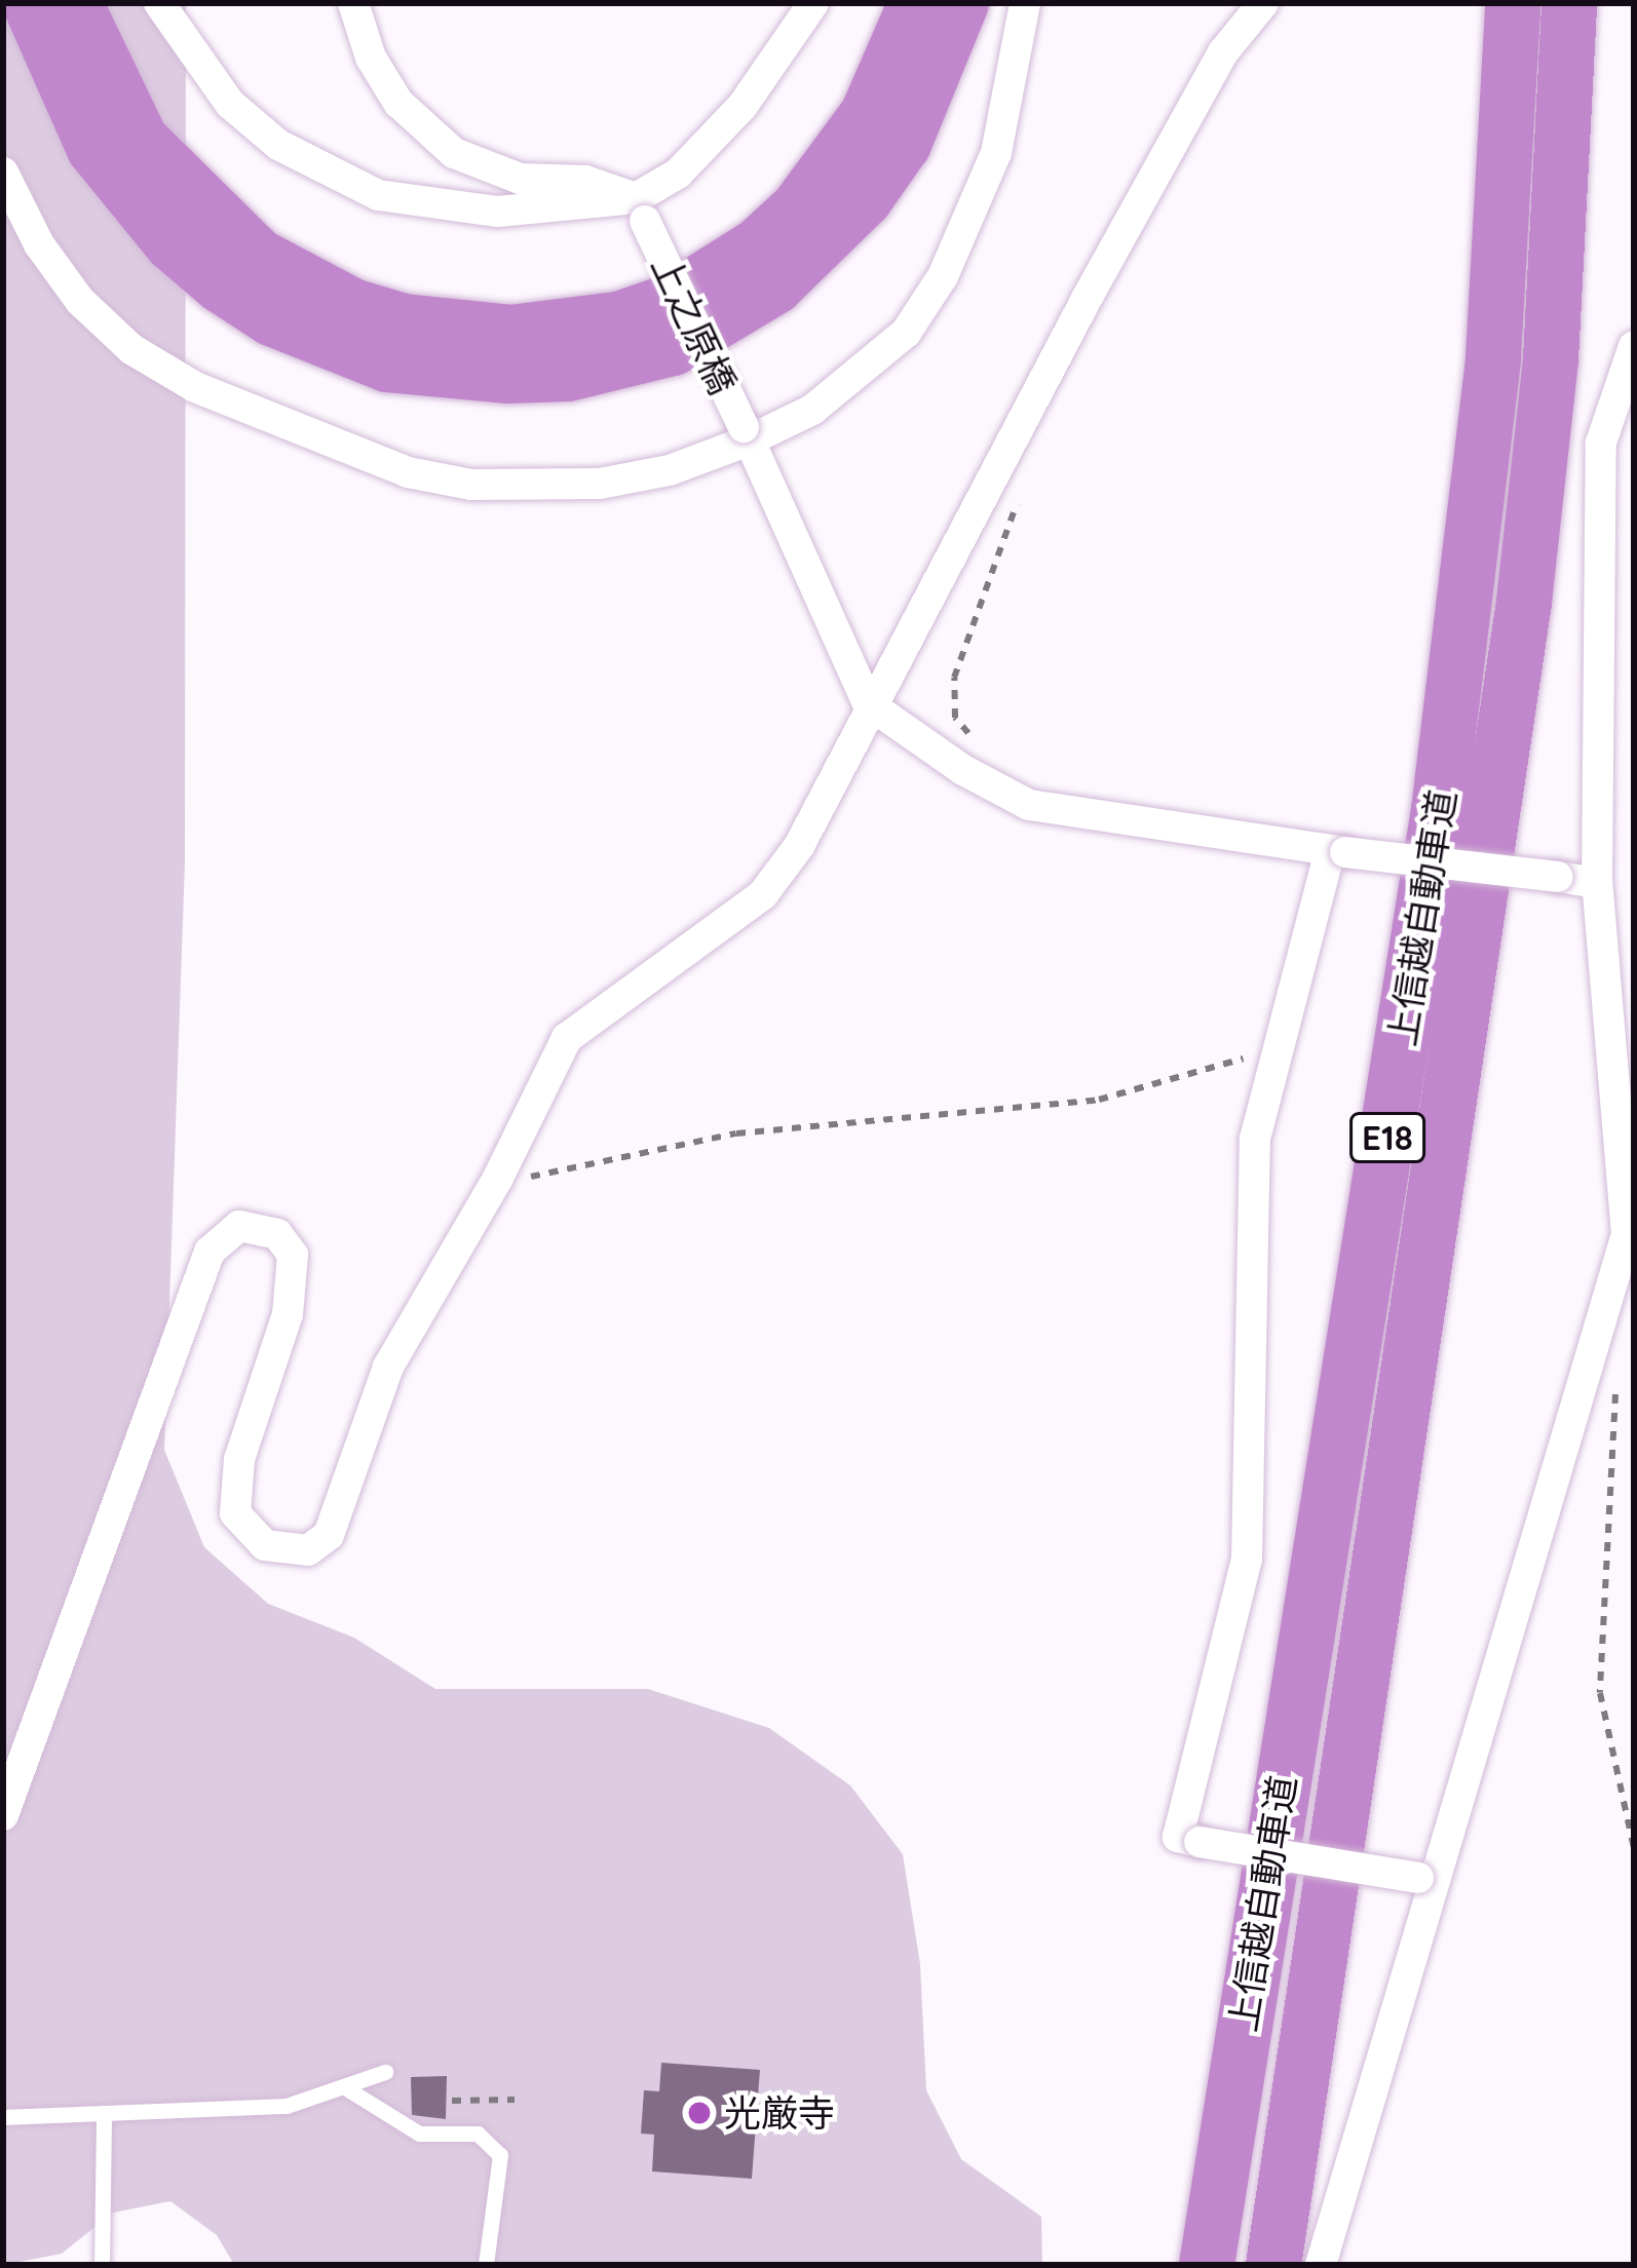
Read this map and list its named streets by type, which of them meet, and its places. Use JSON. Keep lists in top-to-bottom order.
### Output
{
  "streets": {
    "highway": ["上信越自動車道", "E18"],
    "street": ["上之原橋"]
  },
  "places": ["光厳寺"]
}
